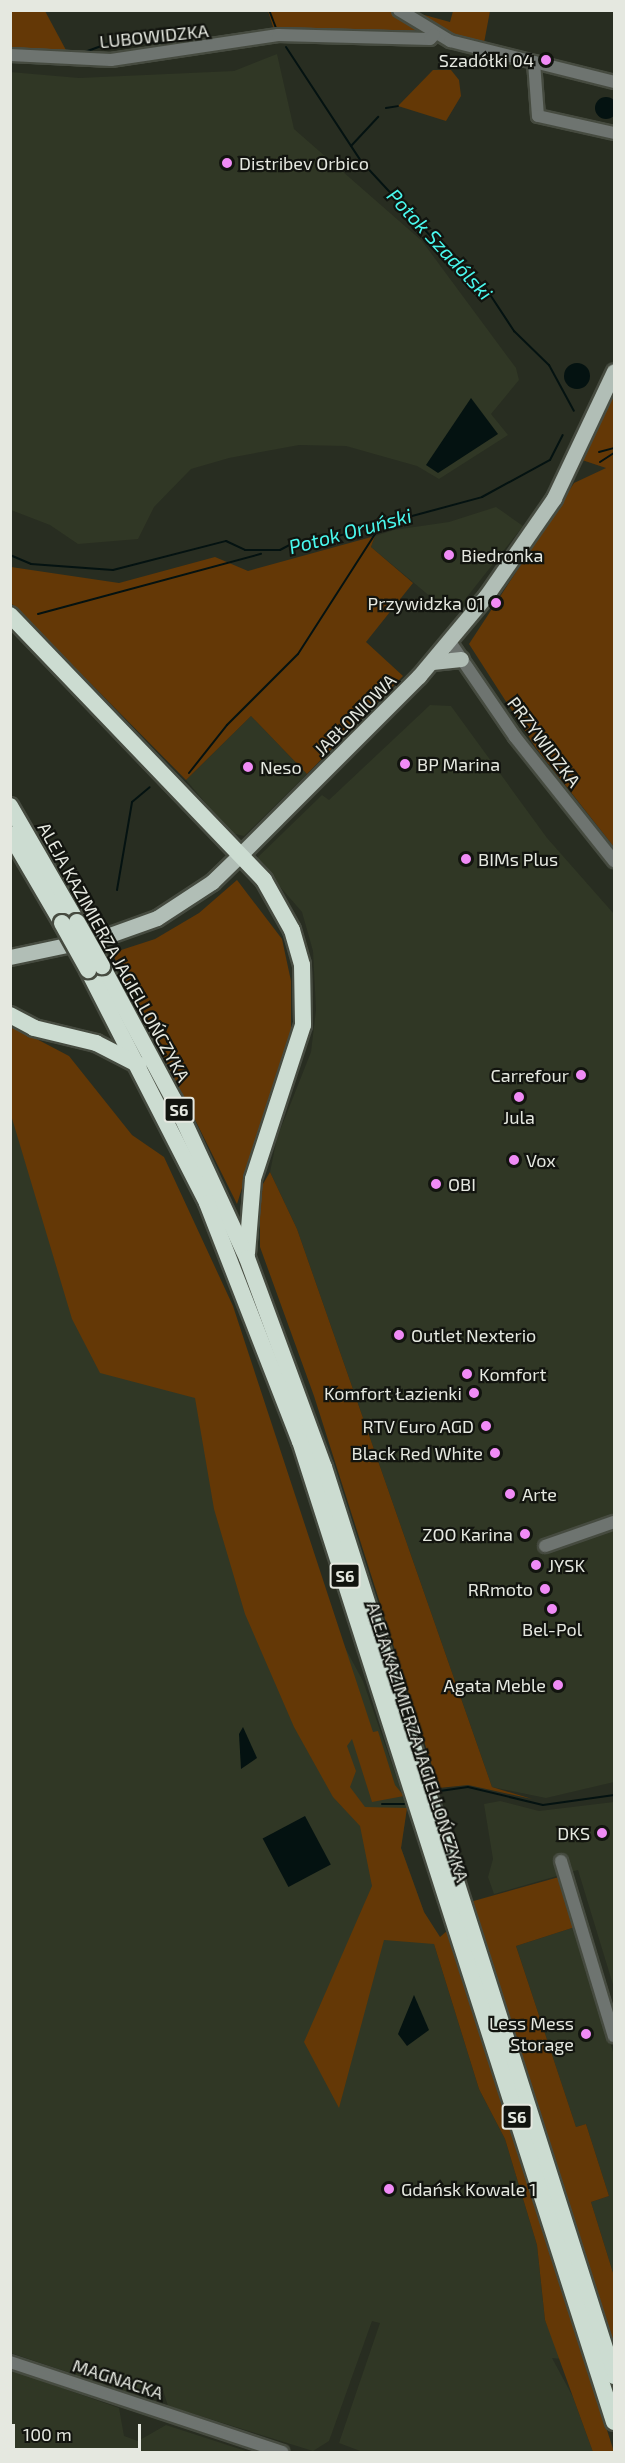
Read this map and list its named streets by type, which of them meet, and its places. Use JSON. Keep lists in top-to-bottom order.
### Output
{
  "streets": {
    "highway": ["ALEJA KAZIMIERZA JAGIELLOŃCZYKA", "S6"],
    "main road": ["JABŁONIOWA"],
    "street": ["LUBOWIDZKA", "PRZYWIDZKA", "MAGNACKA"]
  },
  "crossings": [
    ["JABŁONIOWA", "PRZYWIDZKA"]
  ],
  "water": ["Potok Szadólski", "Potok Oruński"],
  "places": [
    "Szadółki 04",
    "Distribev Orbico",
    "Biedronka",
    "Przywidzka 01",
    "BP Marina",
    "Neso",
    "BIMs Plus",
    "Carrefour",
    "Jula",
    "Vox",
    "OBI",
    "Outlet Nexterio",
    "Komfort",
    "Komfort Łazienki",
    "RTV Euro AGD",
    "Black Red White",
    "Arte",
    "ZOO Karina",
    "JYSK",
    "RRmoto",
    "Bel-Pol",
    "Agata Meble",
    "DKS",
    "Less Mess Storage",
    "Gdańsk Kowale 1"
  ],
  "scale_bar": "100 m"
}
